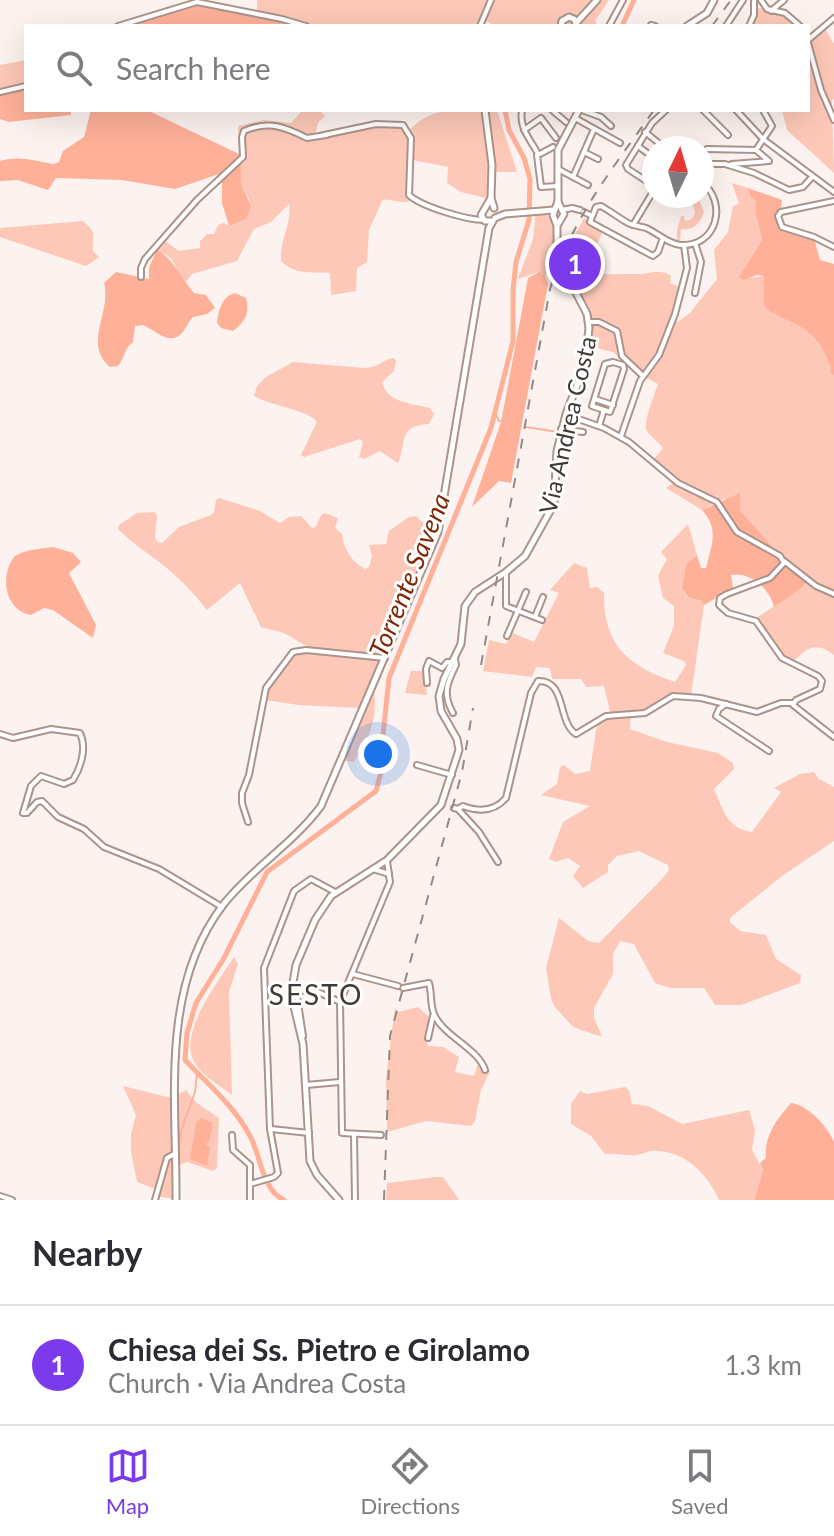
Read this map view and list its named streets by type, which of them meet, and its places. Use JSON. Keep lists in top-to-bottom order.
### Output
{
  "streets": {
    "main road": ["Via Andrea Costa"]
  },
  "districts": ["SESTO"],
  "water": ["Torrente Savena"],
  "north": "top",
  "page": {
    "search": "Search here",
    "pins": "1",
    "heading": "Nearby",
    "list": [
      {
        "mark": "1",
        "name": "Chiesa dei Ss. Pietro e Girolamo",
        "note": "Church · Via Andrea Costa",
        "value": "1.3 km"
      }
    ],
    "nav": ["Map", "Directions", "Saved"]
  }
}
